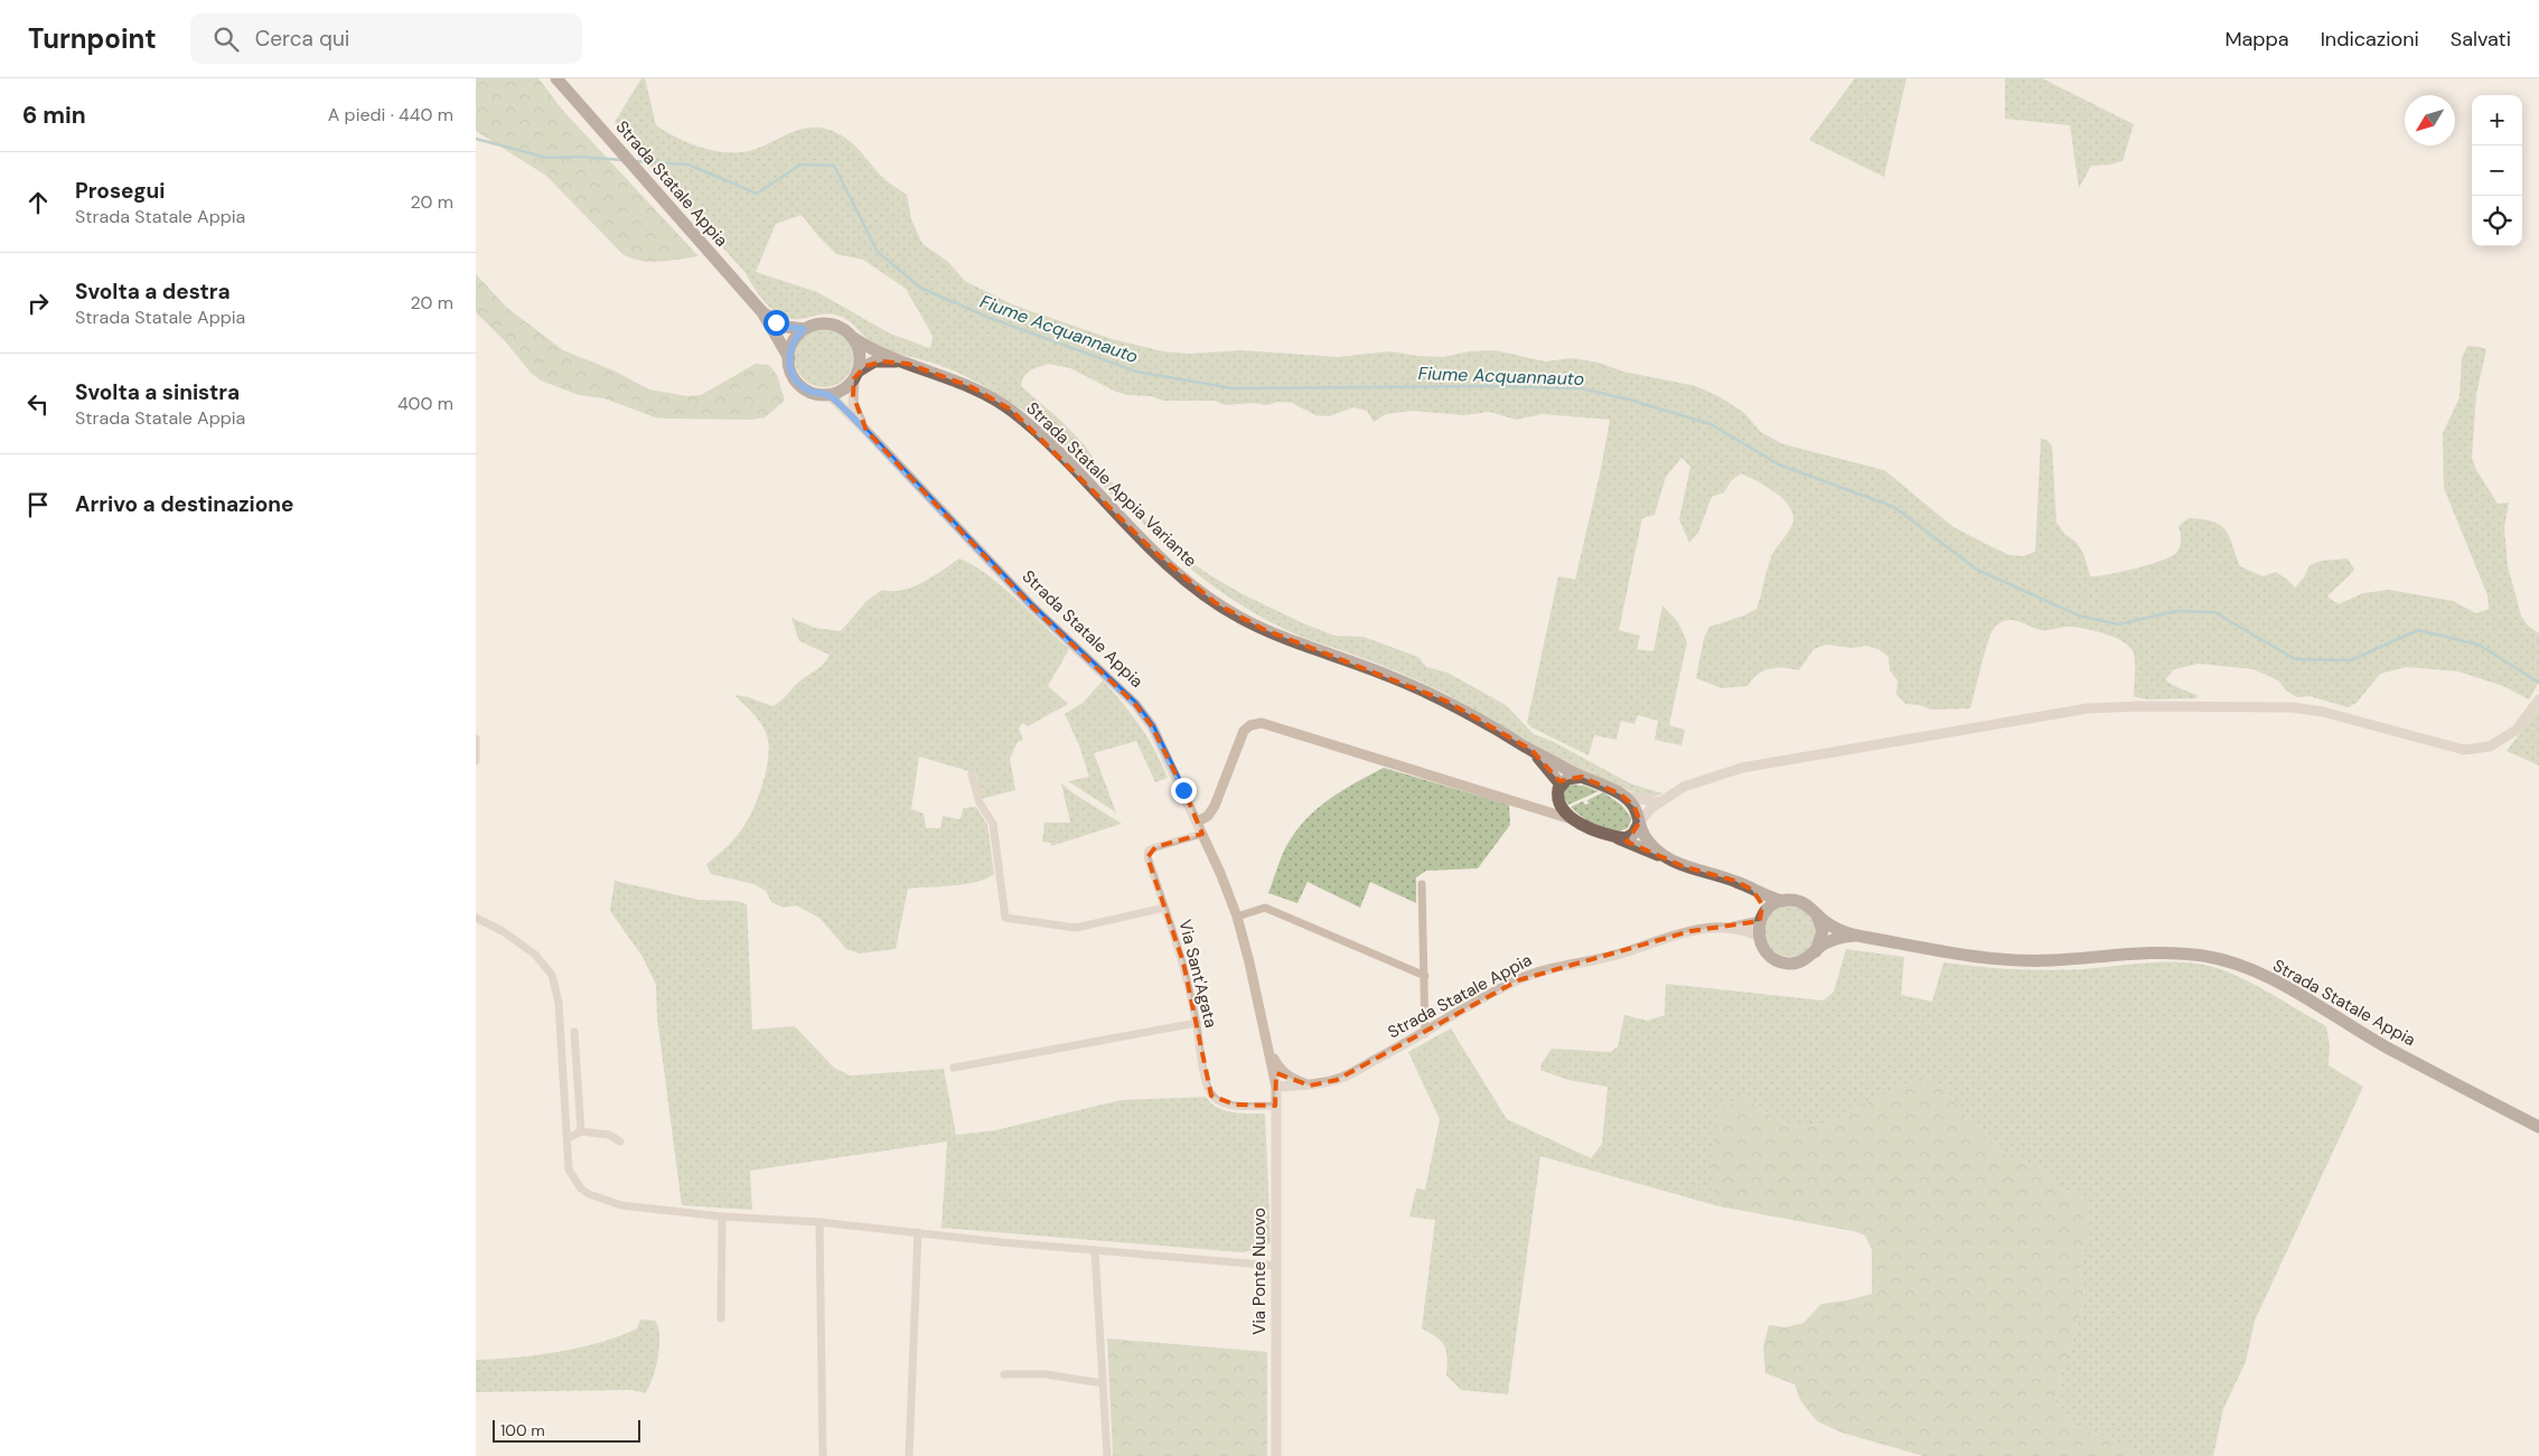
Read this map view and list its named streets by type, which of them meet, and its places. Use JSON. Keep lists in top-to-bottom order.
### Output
{
  "streets": {
    "main road": ["Strada Statale Appia", "Strada Statale Appia Variante"],
    "street": ["Via Sant'Agata", "Via Ponte Nuovo"]
  },
  "crossings": [
    ["Strada Statale Appia", "Strada Statale Appia Variante"],
    ["Strada Statale Appia", "Via Sant'Agata"],
    ["Strada Statale Appia", "Via Ponte Nuovo"],
    ["Via Sant'Agata", "Via Ponte Nuovo"]
  ],
  "water": ["Fiume Acquannauto"],
  "scale_bar": "100 m",
  "north": "bottom left",
  "page": {
    "header": "Turnpoint",
    "search": "Cerca qui",
    "nav": ["Mappa", "Indicazioni", "Salvati"],
    "heading": ["6 min", "A piedi · 440 m"],
    "map_buttons": ["+", "−"],
    "list": [
      ["Prosegui", "Strada Statale Appia", "20 m"],
      ["Svolta a destra", "Strada Statale Appia", "20 m"],
      ["Svolta a sinistra", "Strada Statale Appia", "400 m"],
      "Arrivo a destinazione"
    ],
    "scale": "100 m"
  }
}
